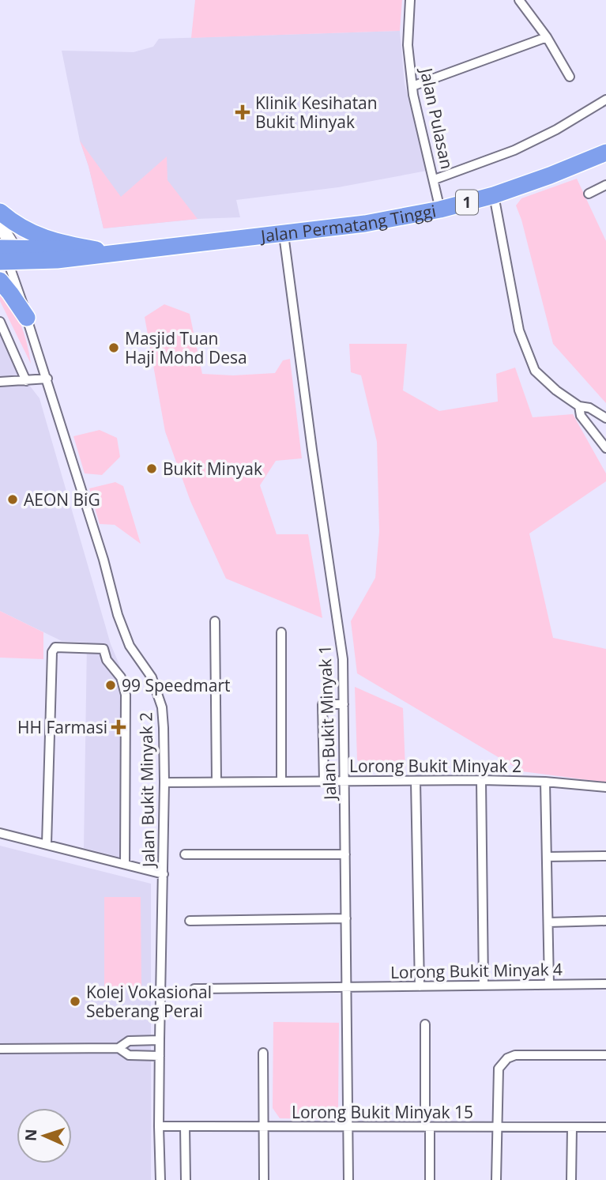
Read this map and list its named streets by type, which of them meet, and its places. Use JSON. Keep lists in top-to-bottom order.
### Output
{
  "streets": {
    "highway": ["1", "Jalan Permatang Tinggi"],
    "street": [
      "Jalan Pulasan",
      "Jalan Bukit Minyak 1",
      "Lorong Bukit Minyak 2",
      "Jalan Bukit Minyak 2",
      "Lorong Bukit Minyak 4",
      "Lorong Bukit Minyak 15"
    ]
  },
  "crossings": [
    ["Jalan Pulasan", "Jalan Permatang Tinggi"],
    ["1", "Jalan Permatang Tinggi"],
    ["1", "Jalan Bukit Minyak 2"],
    ["Jalan Permatang Tinggi", "Jalan Bukit Minyak 1"],
    ["Jalan Bukit Minyak 1", "Lorong Bukit Minyak 2"],
    ["Jalan Bukit Minyak 1", "Lorong Bukit Minyak 4"],
    ["Jalan Bukit Minyak 1", "Lorong Bukit Minyak 15"],
    ["Lorong Bukit Minyak 2", "Jalan Bukit Minyak 2"],
    ["Jalan Bukit Minyak 2", "Lorong Bukit Minyak 15"]
  ],
  "places": {
    "health": ["Klinik Kesihatan Bukit Minyak", "HH Farmasi"],
    "other": [
      "Masjid Tuan Haji Mohd Desa",
      "Bukit Minyak",
      "AEON BiG",
      "99 Speedmart",
      "Kolej Vokasional Seberang Perai"
    ]
  },
  "north": "left"
}
